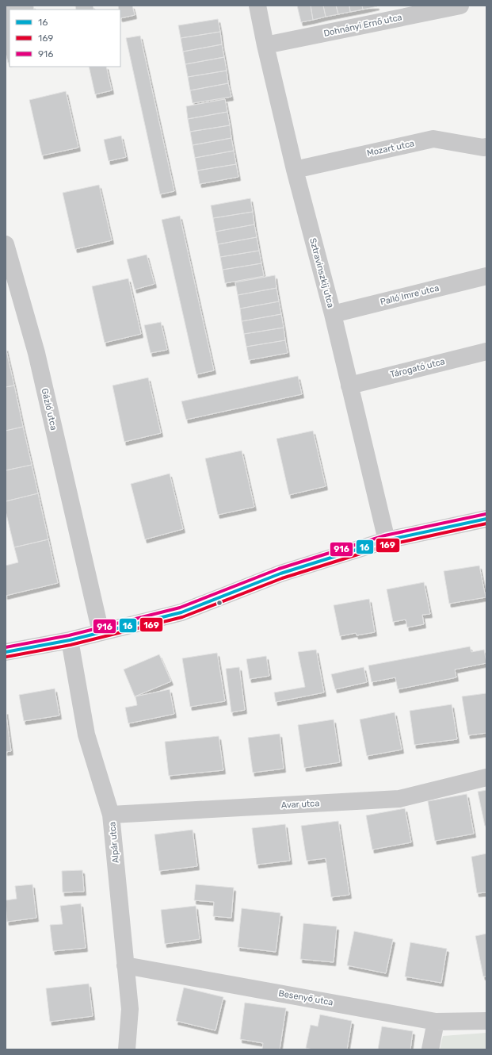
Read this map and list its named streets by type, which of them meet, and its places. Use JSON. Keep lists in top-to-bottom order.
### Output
{
  "streets": {
    "street": [
      "Dohnányi Ernő utca",
      "Mozart utca",
      "Sztravinszkij utca",
      "Palló Imre utca",
      "Tárogató utca",
      "Gázló utca",
      "Avar utca",
      "Alpár utca",
      "Besenyő utca"
    ]
  },
  "crossings": [
    ["Dohnányi Ernő utca", "Sztravinszkij utca"],
    ["Mozart utca", "Sztravinszkij utca"],
    ["Sztravinszkij utca", "Palló Imre utca"],
    ["Sztravinszkij utca", "Tárogató utca"],
    ["Avar utca", "Alpár utca"],
    ["Alpár utca", "Besenyő utca"]
  ],
  "lines": ["transit line 916", "transit line 16", "transit line 169"],
  "legend": ["16", "169", "916"]
}
